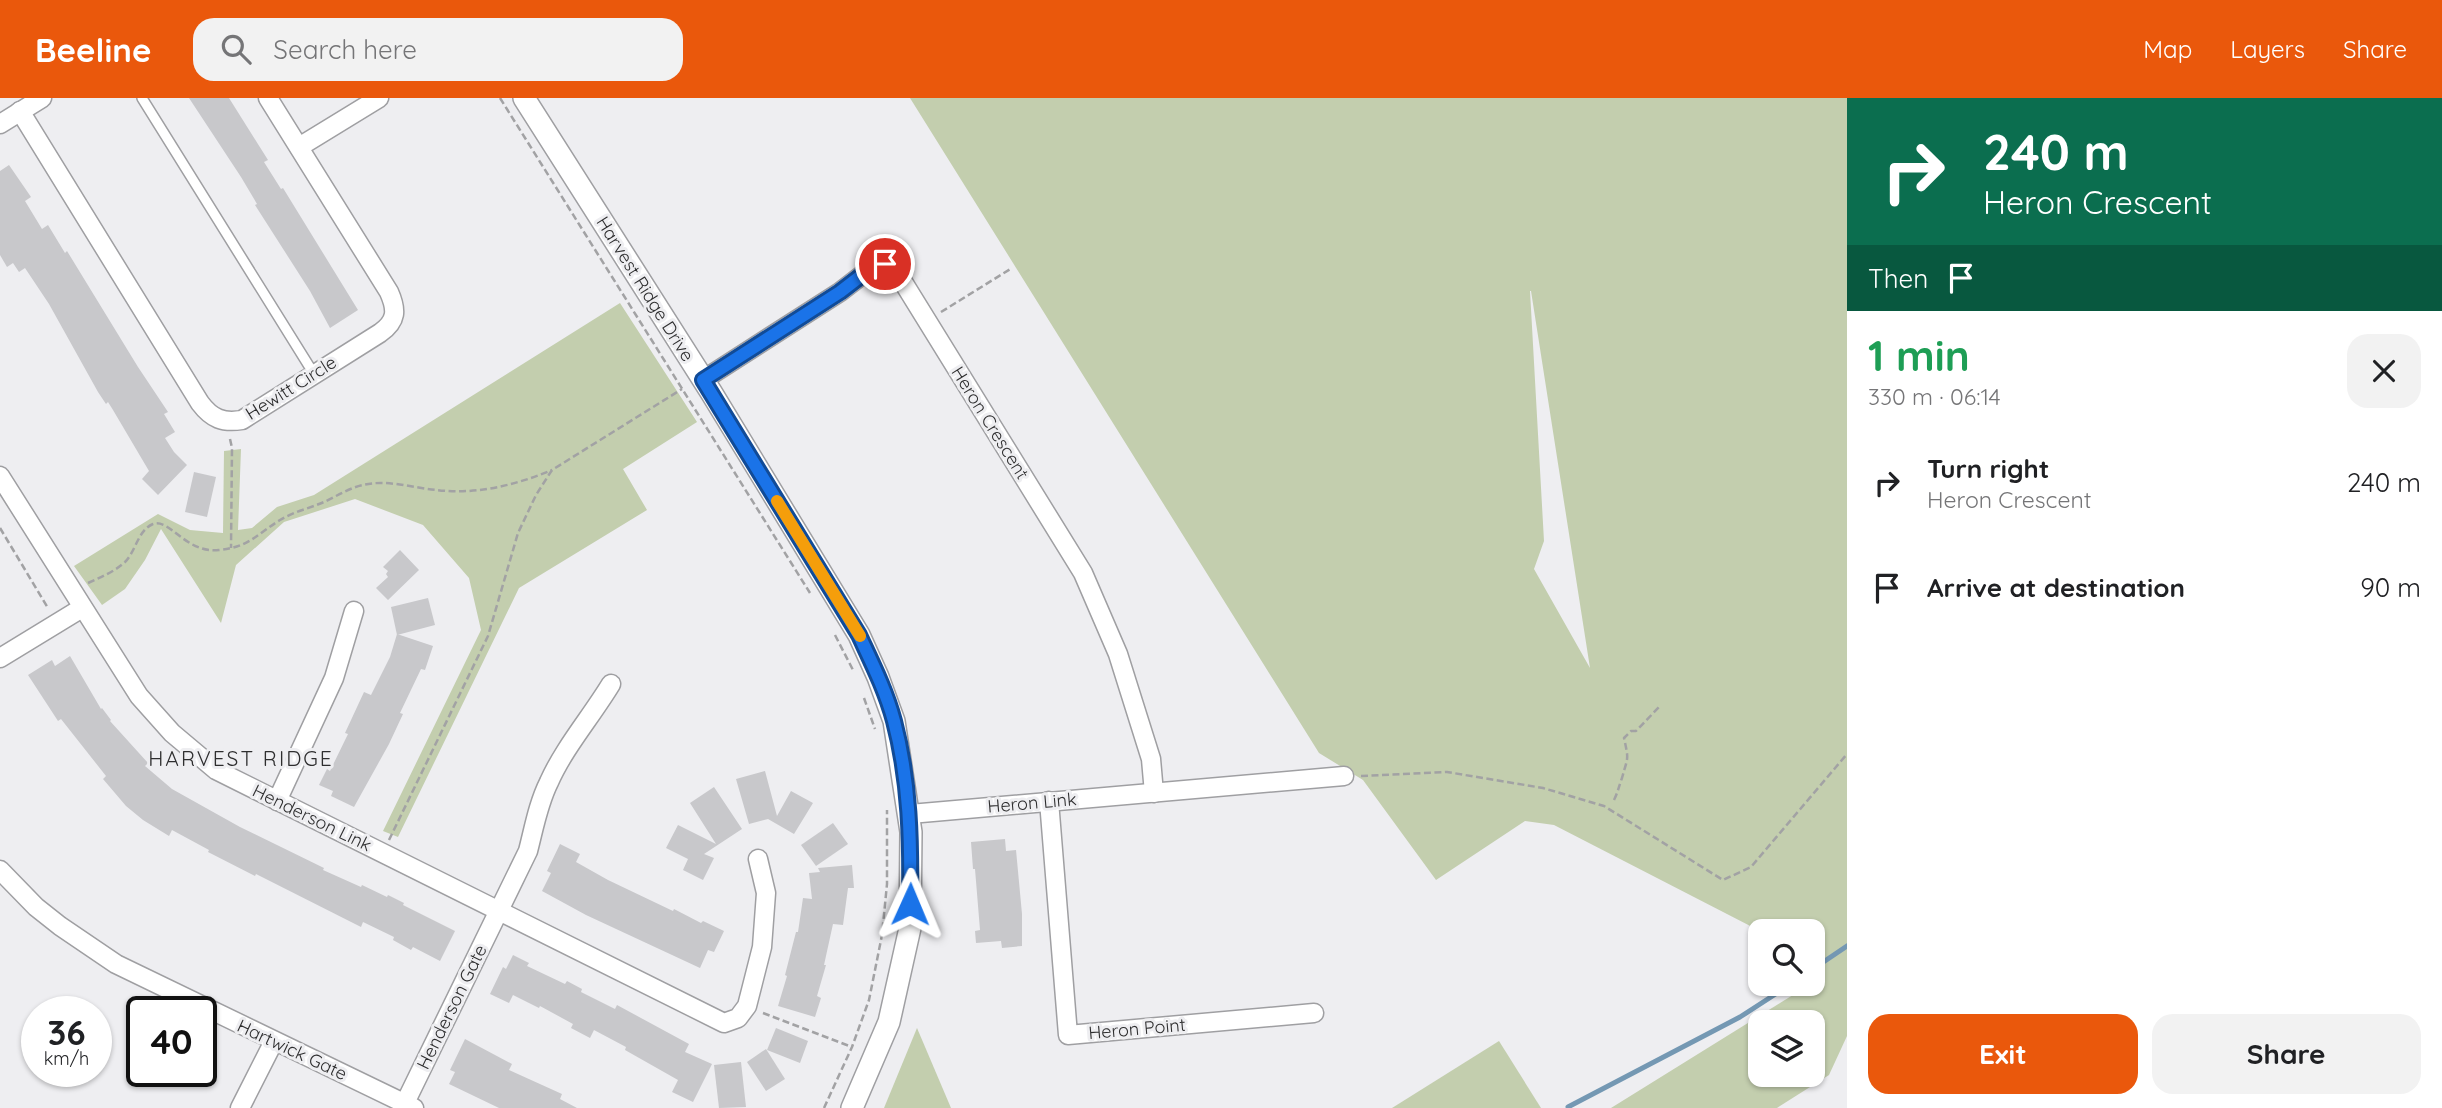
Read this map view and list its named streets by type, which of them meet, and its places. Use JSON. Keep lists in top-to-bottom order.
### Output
{
  "streets": {
    "street": [
      "Harvest Ridge Drive",
      "Hewitt Circle",
      "Heron Crescent",
      "Heron Link",
      "Henderson Link",
      "Henderson Gate",
      "Heron Point",
      "Hartwick Gate"
    ]
  },
  "crossings": [
    ["Harvest Ridge Drive", "Heron Crescent"],
    ["Harvest Ridge Drive", "Heron Link"],
    ["Heron Crescent", "Heron Link"],
    ["Heron Link", "Heron Point"],
    ["Henderson Link", "Henderson Gate"],
    ["Henderson Gate", "Hartwick Gate"]
  ],
  "districts": ["HARVEST RIDGE"],
  "page": {
    "header": "Beeline",
    "search": "Search here",
    "nav": ["Map", "Layers", "Share"],
    "turn": ["240 m", "Heron Crescent"],
    "then": "Then",
    "heading": ["1 min", "330 m · 06:14"],
    "list": [
      {
        "name": "Turn right",
        "note": "Heron Crescent",
        "value": "240 m"
      },
      {
        "name": "Arrive at destination",
        "value": "90 m"
      }
    ],
    "speed": "36 km/h",
    "limit": "40",
    "buttons": ["Exit", "Share"]
  }
}
